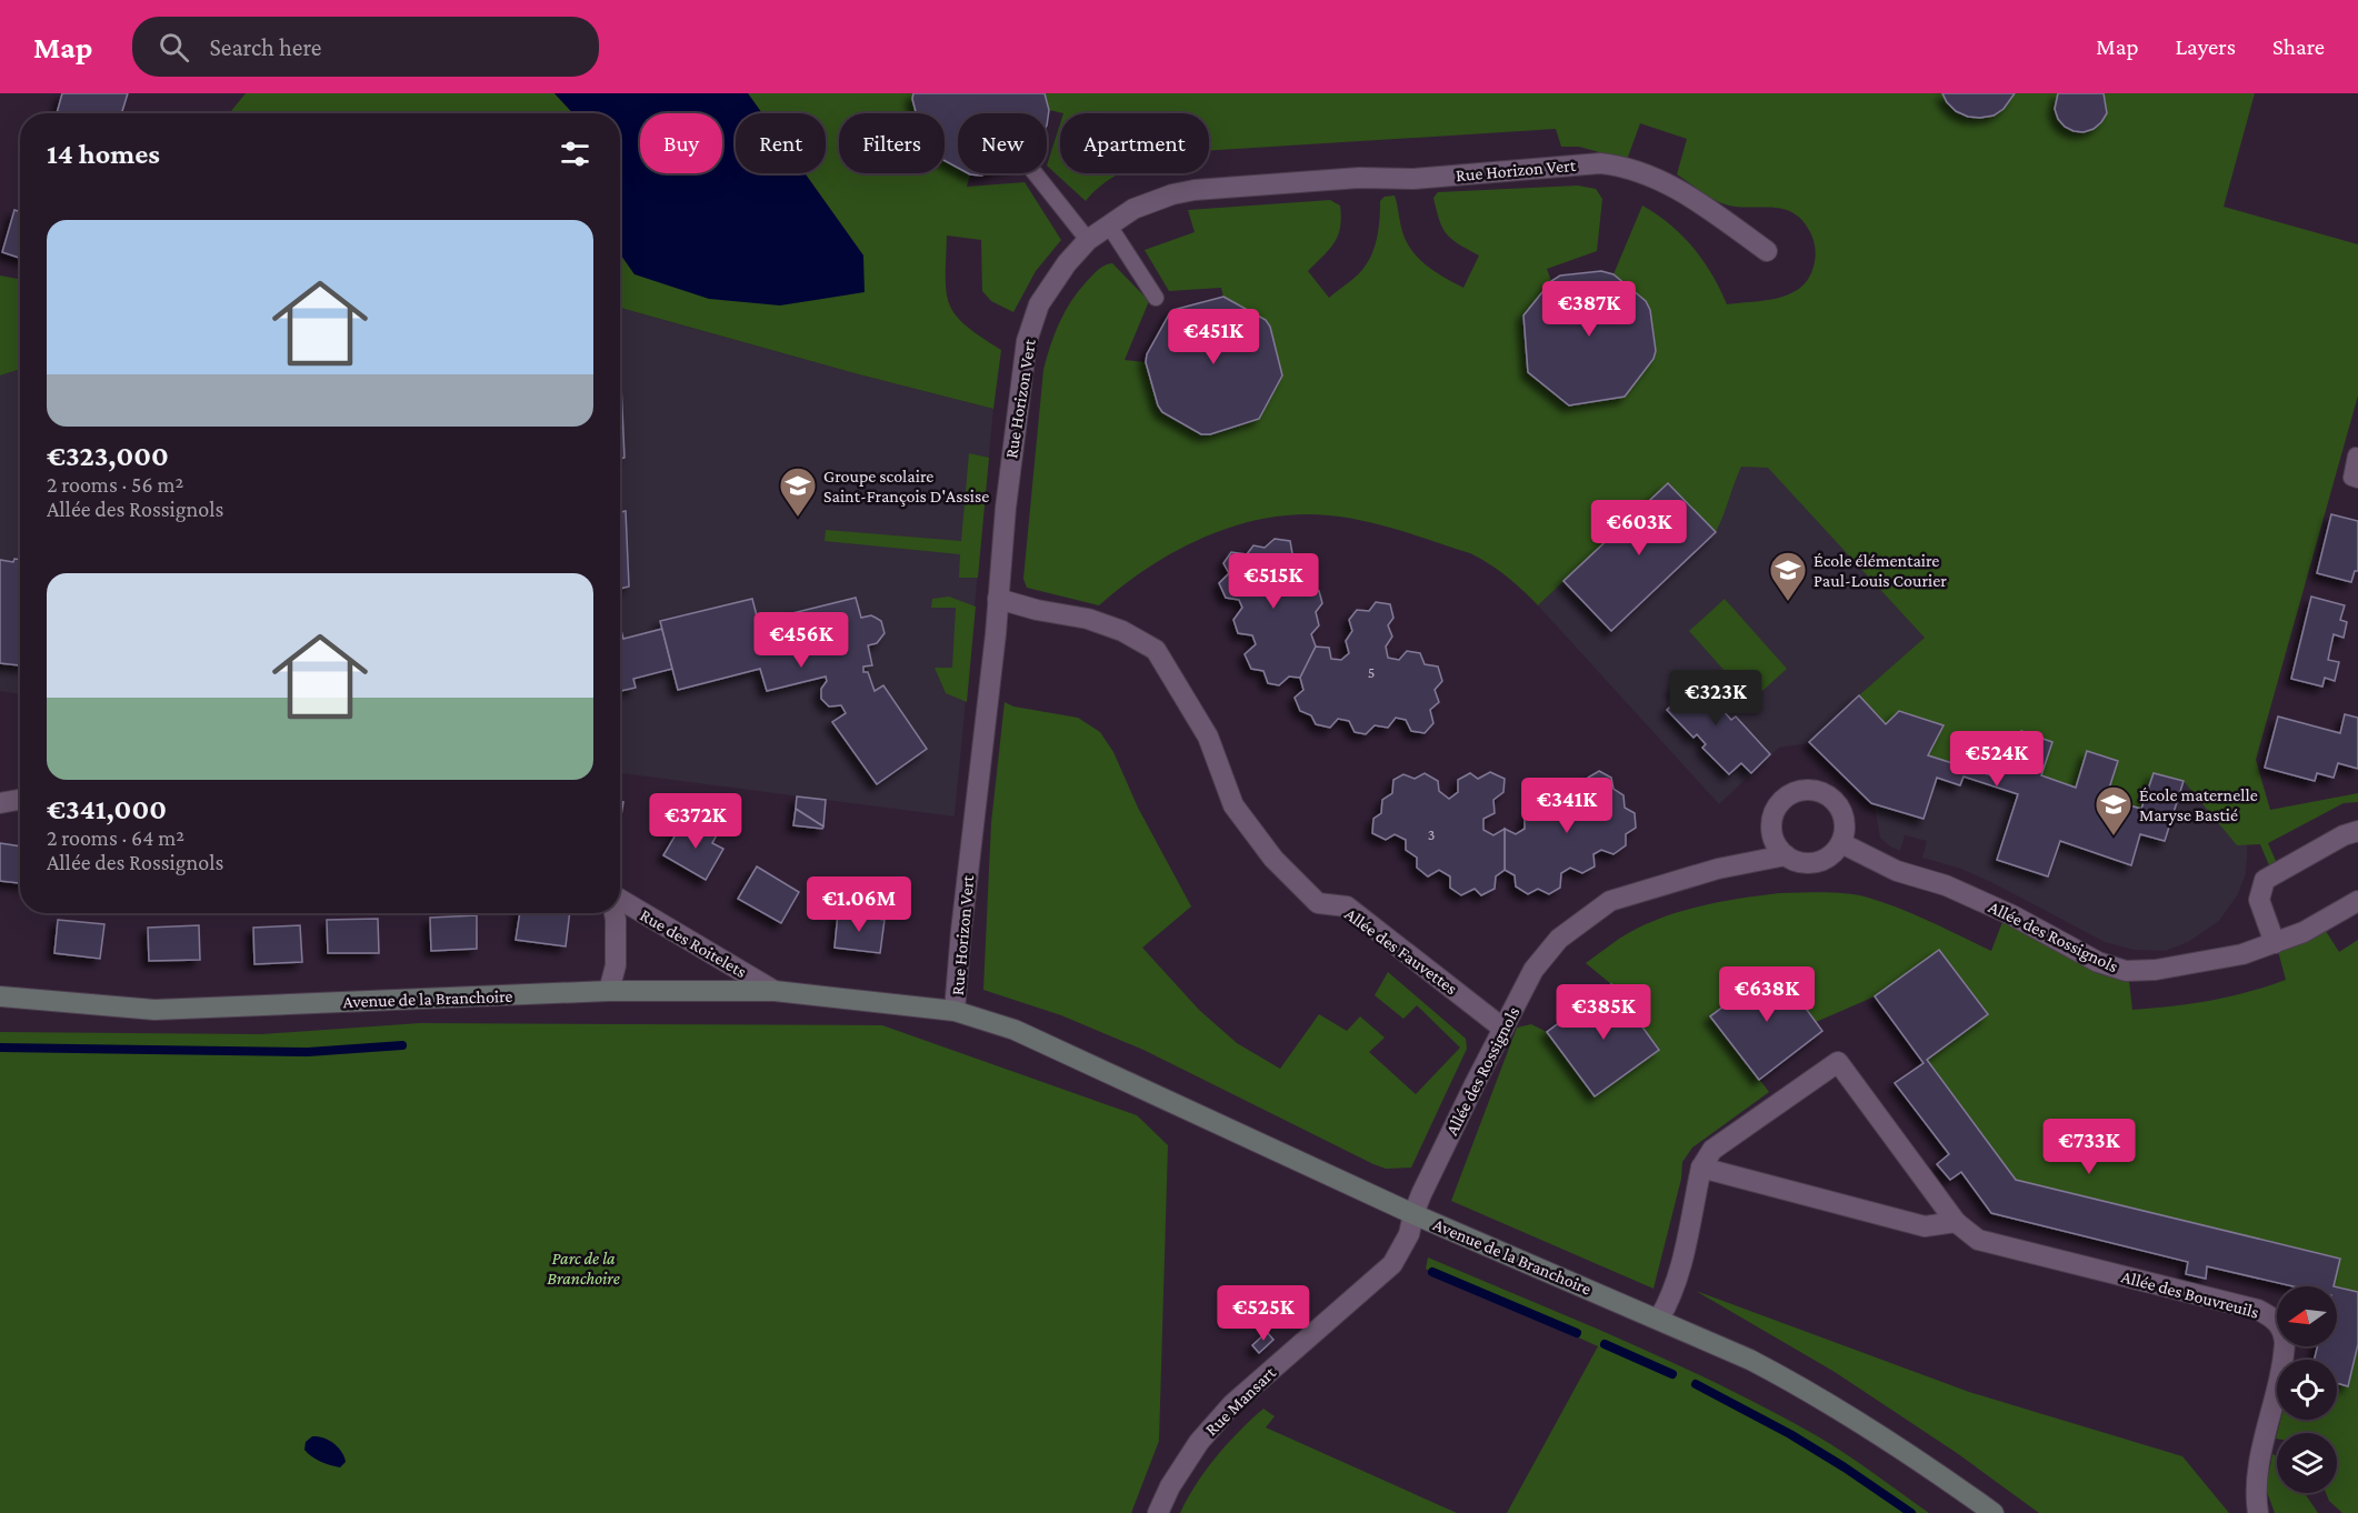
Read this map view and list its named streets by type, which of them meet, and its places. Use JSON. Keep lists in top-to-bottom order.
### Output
{
  "streets": {
    "main road": ["Avenue de la Branchoire"],
    "street": [
      "Rue Horizon Vert",
      "Allée des Rossignols",
      "Rue des Roitelets",
      "Allée des Fauvettes",
      "Allée des Bouvreuils",
      "Rue Mansart"
    ]
  },
  "crossings": [
    ["Rue Horizon Vert", "Allée des Fauvettes"],
    ["Rue Horizon Vert", "Avenue de la Branchoire"],
    ["Allée des Rossignols", "Allée des Fauvettes"],
    ["Allée des Rossignols", "Avenue de la Branchoire"],
    ["Allée des Rossignols", "Rue Mansart"],
    ["Rue des Roitelets", "Avenue de la Branchoire"],
    ["Avenue de la Branchoire", "Allée des Bouvreuils"],
    ["Avenue de la Branchoire", "Rue Mansart"]
  ],
  "parks": ["Parc de la Branchoire"],
  "places": {
    "school or university": ["Groupe scolaire Saint-François D'Assise", "École élémentaire Paul-Louis Courier", "École maternelle Maryse Bastié"]
  },
  "house_numbers": ["5", "3"],
  "north": "left",
  "page": {
    "header": "Map",
    "search": "Search here",
    "nav": ["Map", "Layers", "Share"],
    "chip": [
      "Buy",
      "Rent",
      "Filters",
      "New",
      "Apartment"
    ],
    "heading": "14 homes",
    "list": [
      {
        "name": "€323,000",
        "note": "2 rooms · 56 m² · Allée des Rossignols"
      },
      {
        "name": "€341,000",
        "note": "2 rooms · 64 m² · Allée des Rossignols"
      }
    ],
    "price": [
      "€387K",
      "€451K",
      "€603K",
      "€515K",
      "€456K",
      "€323K",
      "€524K",
      "€341K",
      "€372K",
      "€1.06M",
      "€638K",
      "€385K",
      "€733K",
      "€525K"
    ]
  }
}
